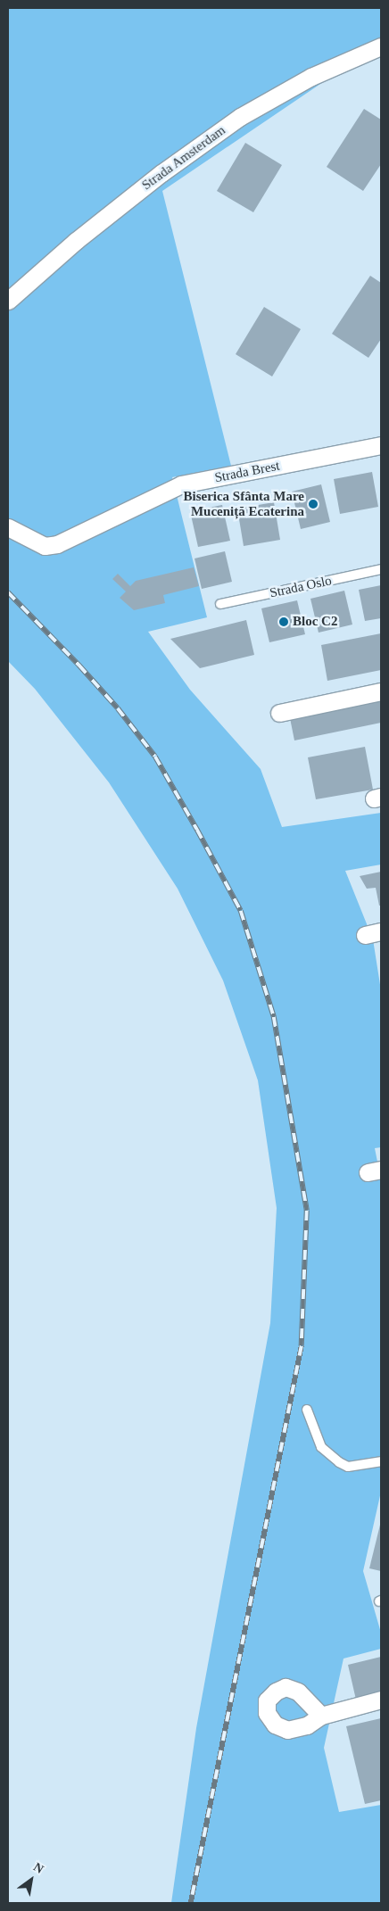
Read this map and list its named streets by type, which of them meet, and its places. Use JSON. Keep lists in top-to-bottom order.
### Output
{
  "streets": {
    "street": ["Strada Amsterdam", "Strada Brest"],
    "lane": ["Strada Oslo"]
  },
  "places": ["Biserica Sfânta Mare Muceniță Ecaterina", "Bloc C2"],
  "north": "top right"
}
